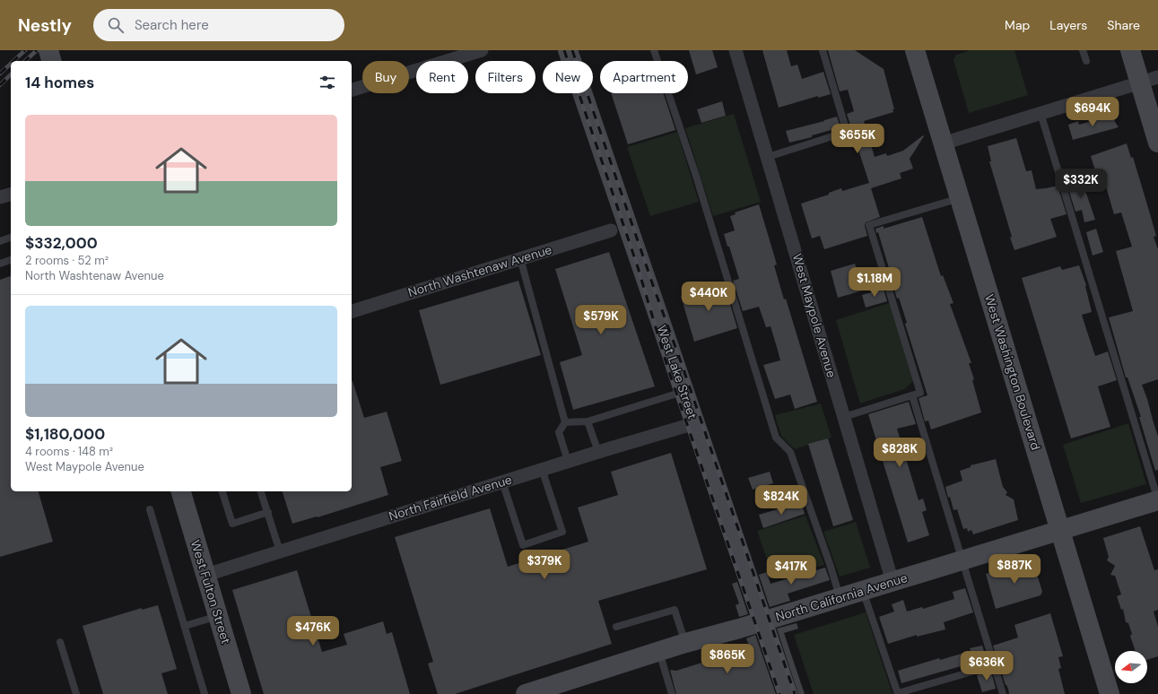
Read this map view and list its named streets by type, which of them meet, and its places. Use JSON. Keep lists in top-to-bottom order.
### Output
{
  "streets": {
    "street": [
      "North Washtenaw Avenue",
      "West Maypole Avenue",
      "West Lake Street",
      "West Washington Boulevard",
      "North Fairfield Avenue",
      "West Fulton Street",
      "North California Avenue"
    ]
  },
  "crossings": [
    ["North Washtenaw Avenue", "West Lake Street"],
    ["West Maypole Avenue", "North California Avenue"],
    ["West Lake Street", "North Fairfield Avenue"],
    ["West Lake Street", "North California Avenue"],
    ["West Washington Boulevard", "North California Avenue"],
    ["North Fairfield Avenue", "West Fulton Street"]
  ],
  "north": "left",
  "page": {
    "header": "Nestly",
    "search": "Search here",
    "nav": ["Map", "Layers", "Share"],
    "chip": [
      "Buy",
      "Rent",
      "Filters",
      "New",
      "Apartment"
    ],
    "heading": "14 homes",
    "price": [
      "$694K",
      "$655K",
      "$332K",
      "$1.18M",
      "$440K",
      "$579K",
      "$828K",
      "$824K",
      "$379K",
      "$887K",
      "$417K",
      "$476K",
      "$865K",
      "$636K"
    ],
    "list": [
      {
        "name": "$332,000",
        "note": "2 rooms · 52 m² · North Washtenaw Avenue"
      },
      {
        "name": "$1,180,000",
        "note": "4 rooms · 148 m² · West Maypole Avenue"
      }
    ]
  }
}
